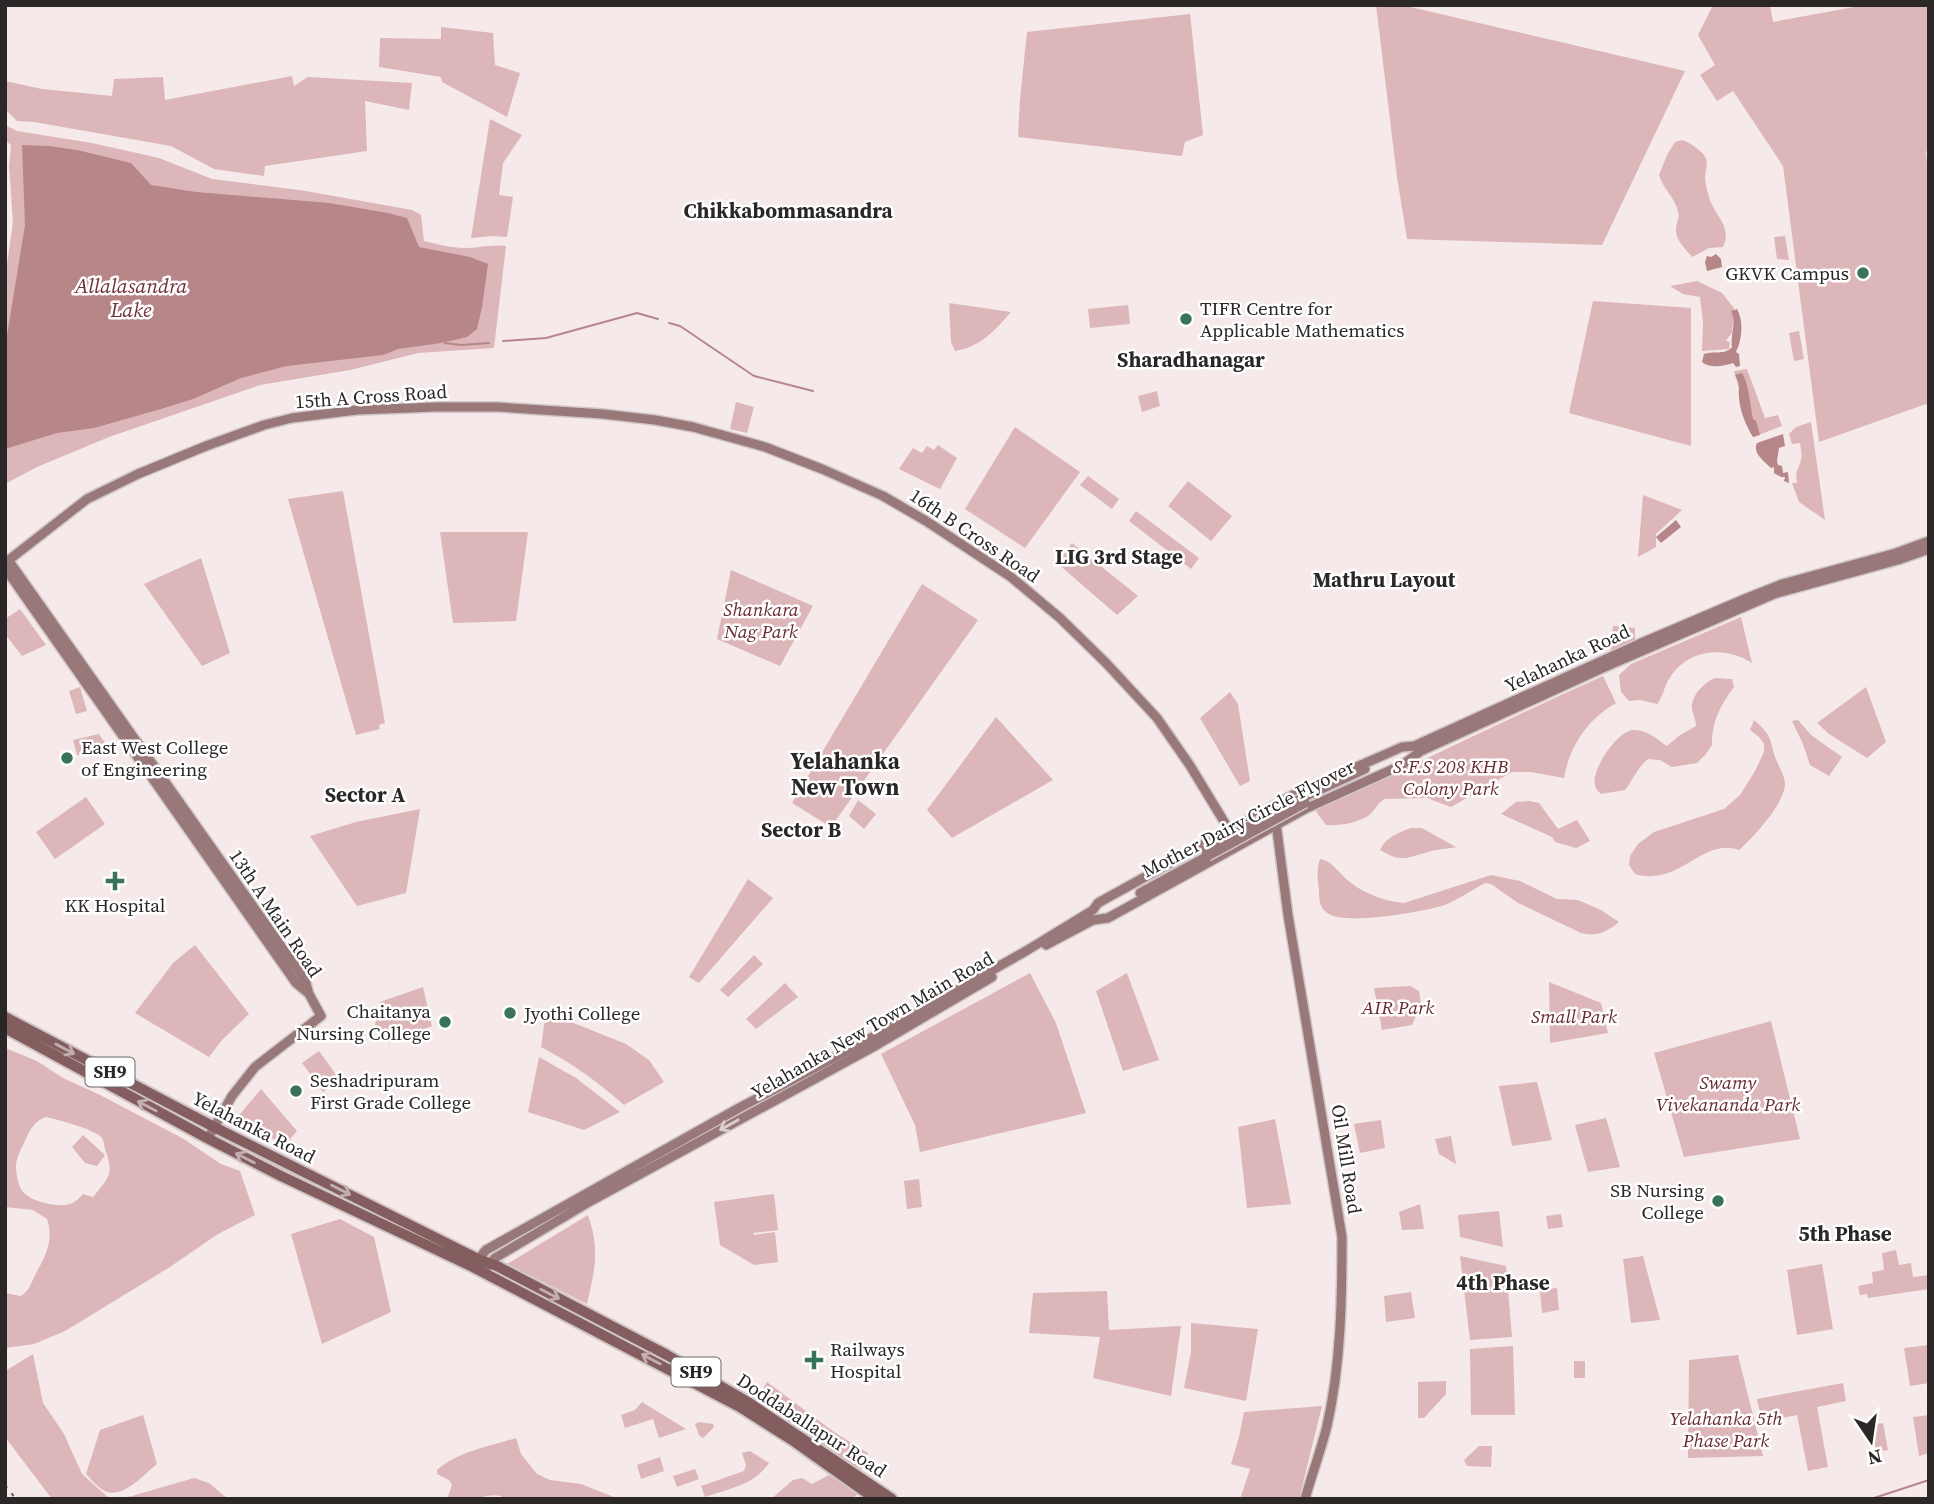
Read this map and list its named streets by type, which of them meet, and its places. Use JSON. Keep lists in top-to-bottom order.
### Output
{
  "streets": {
    "main road": [
      "15th A Cross Road",
      "16th B Cross Road",
      "Yelahanka Road",
      "Mother Dairy Circle Flyover",
      "13th A Main Road",
      "Yelahanka New Town Main Road",
      "SH9",
      "Oil Mill Road",
      "Doddaballapur Road"
    ]
  },
  "crossings": [
    ["15th A Cross Road", "16th B Cross Road"],
    ["15th A Cross Road", "13th A Main Road"],
    ["16th B Cross Road", "Yelahanka Road"],
    ["16th B Cross Road", "Yelahanka New Town Main Road"],
    ["Yelahanka Road", "Mother Dairy Circle Flyover"],
    ["Yelahanka Road", "13th A Main Road"],
    ["Yelahanka Road", "Yelahanka New Town Main Road"],
    ["Yelahanka Road", "Oil Mill Road"],
    ["Yelahanka Road", "Doddaballapur Road"],
    ["Mother Dairy Circle Flyover", "Yelahanka New Town Main Road"],
    ["Yelahanka New Town Main Road", "Oil Mill Road"],
    ["Yelahanka New Town Main Road", "Doddaballapur Road"]
  ],
  "districts": [
    "Chikkabommasandra",
    "Sharadhanagar",
    "LIG 3rd Stage",
    "Mathru Layout",
    "Yelahanka New Town",
    "Sector A",
    "Sector B",
    "5th Phase",
    "4th Phase"
  ],
  "water": ["Allalasandra Lake"],
  "parks": [
    "Shankara Nag Park",
    "S.F.S 208 KHB Colony Park",
    "AIR Park",
    "Small Park",
    "Swamy Vivekananda Park",
    "Yelahanka 5th Phase Park"
  ],
  "places": {
    "other": [
      "GKVK Campus",
      "TIFR Centre for Applicable Mathematics",
      "East West College of Engineering",
      "Jyothi College",
      "Chaitanya Nursing College",
      "Seshadripuram First Grade College",
      "SB Nursing College"
    ],
    "health": ["KK Hospital", "Railways Hospital"]
  },
  "north": "bottom"
}
